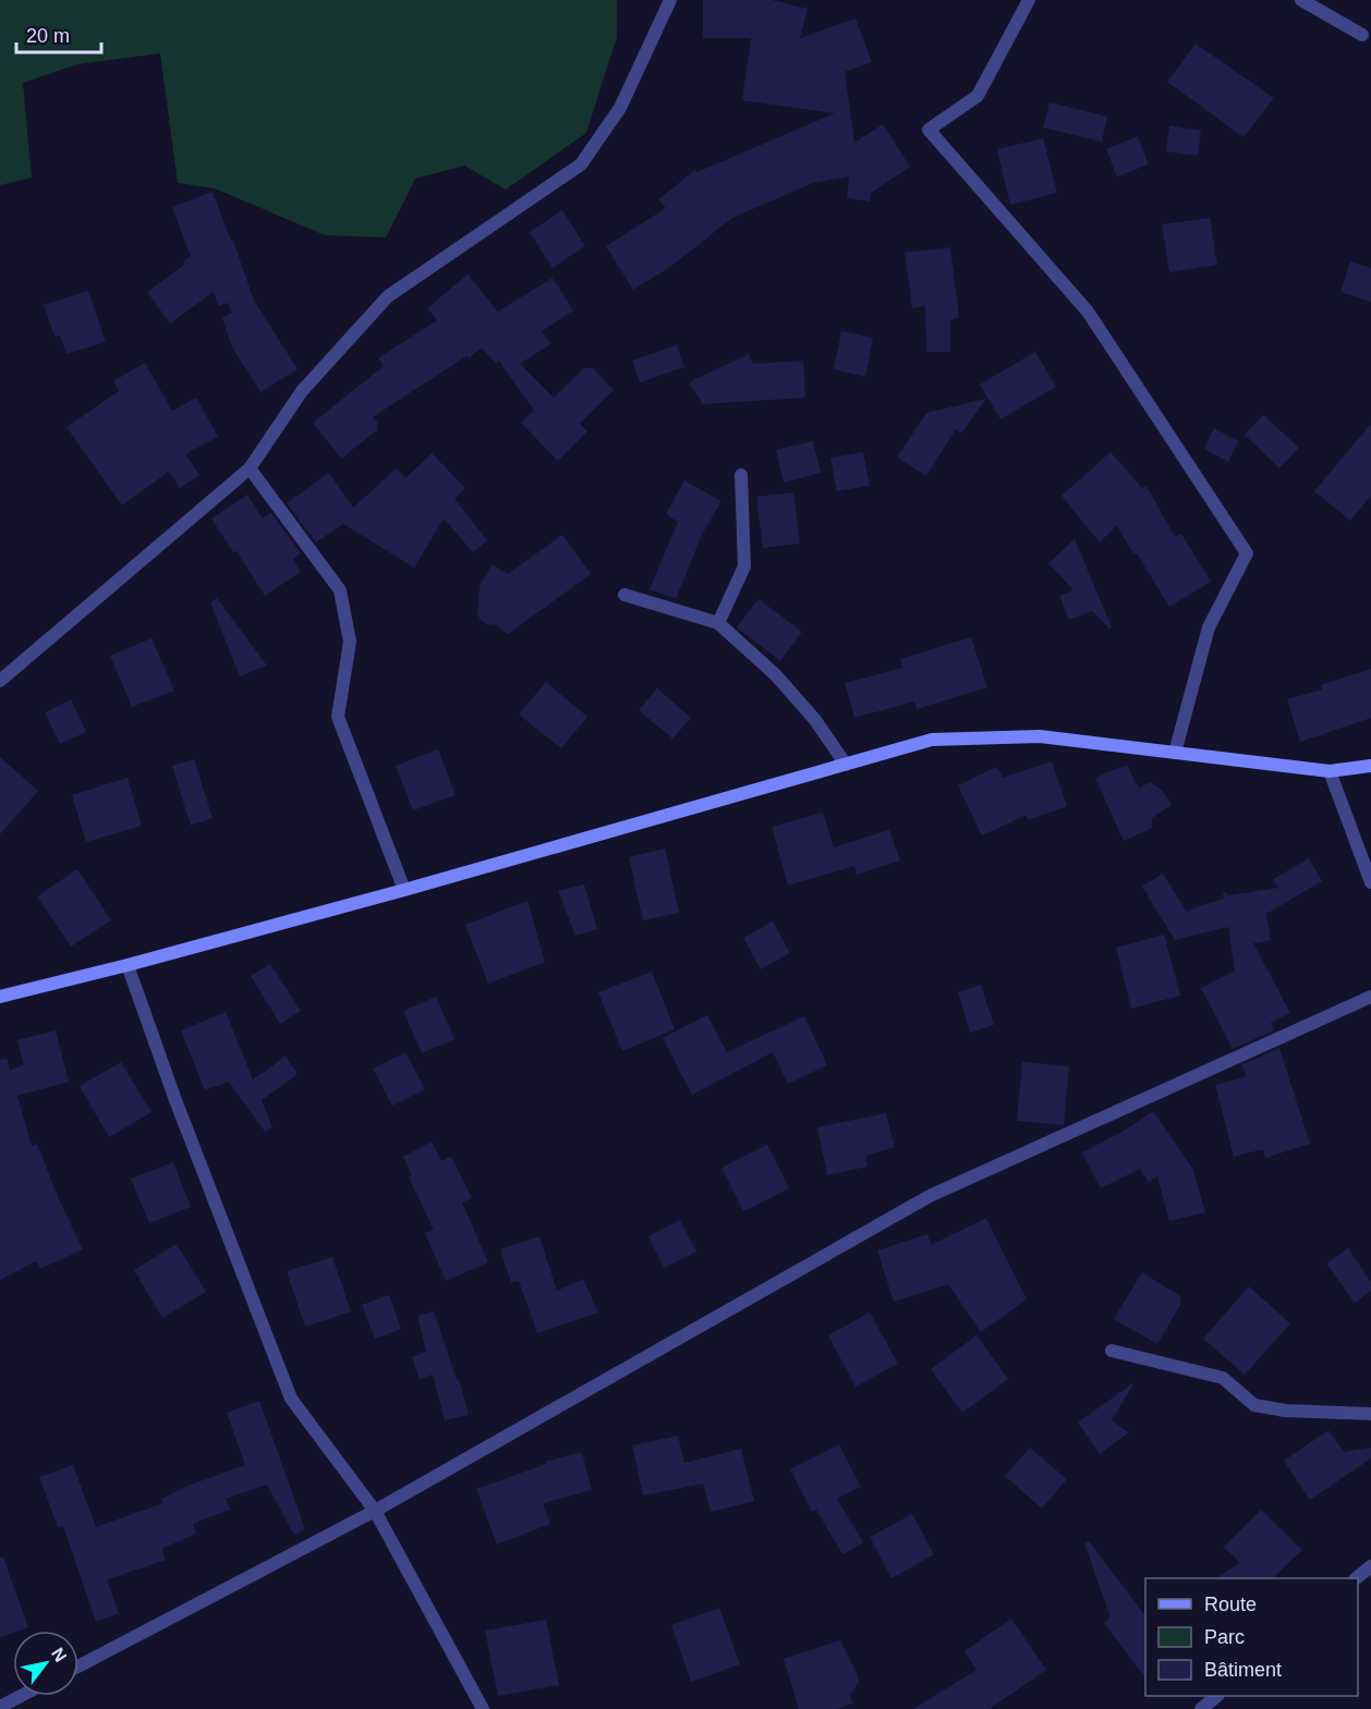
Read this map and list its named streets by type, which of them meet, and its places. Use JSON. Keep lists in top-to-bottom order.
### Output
{
  "legend": ["Route", "Parc", "Bâtiment"],
  "scale_bar": "20 m",
  "north": "top right"
}
